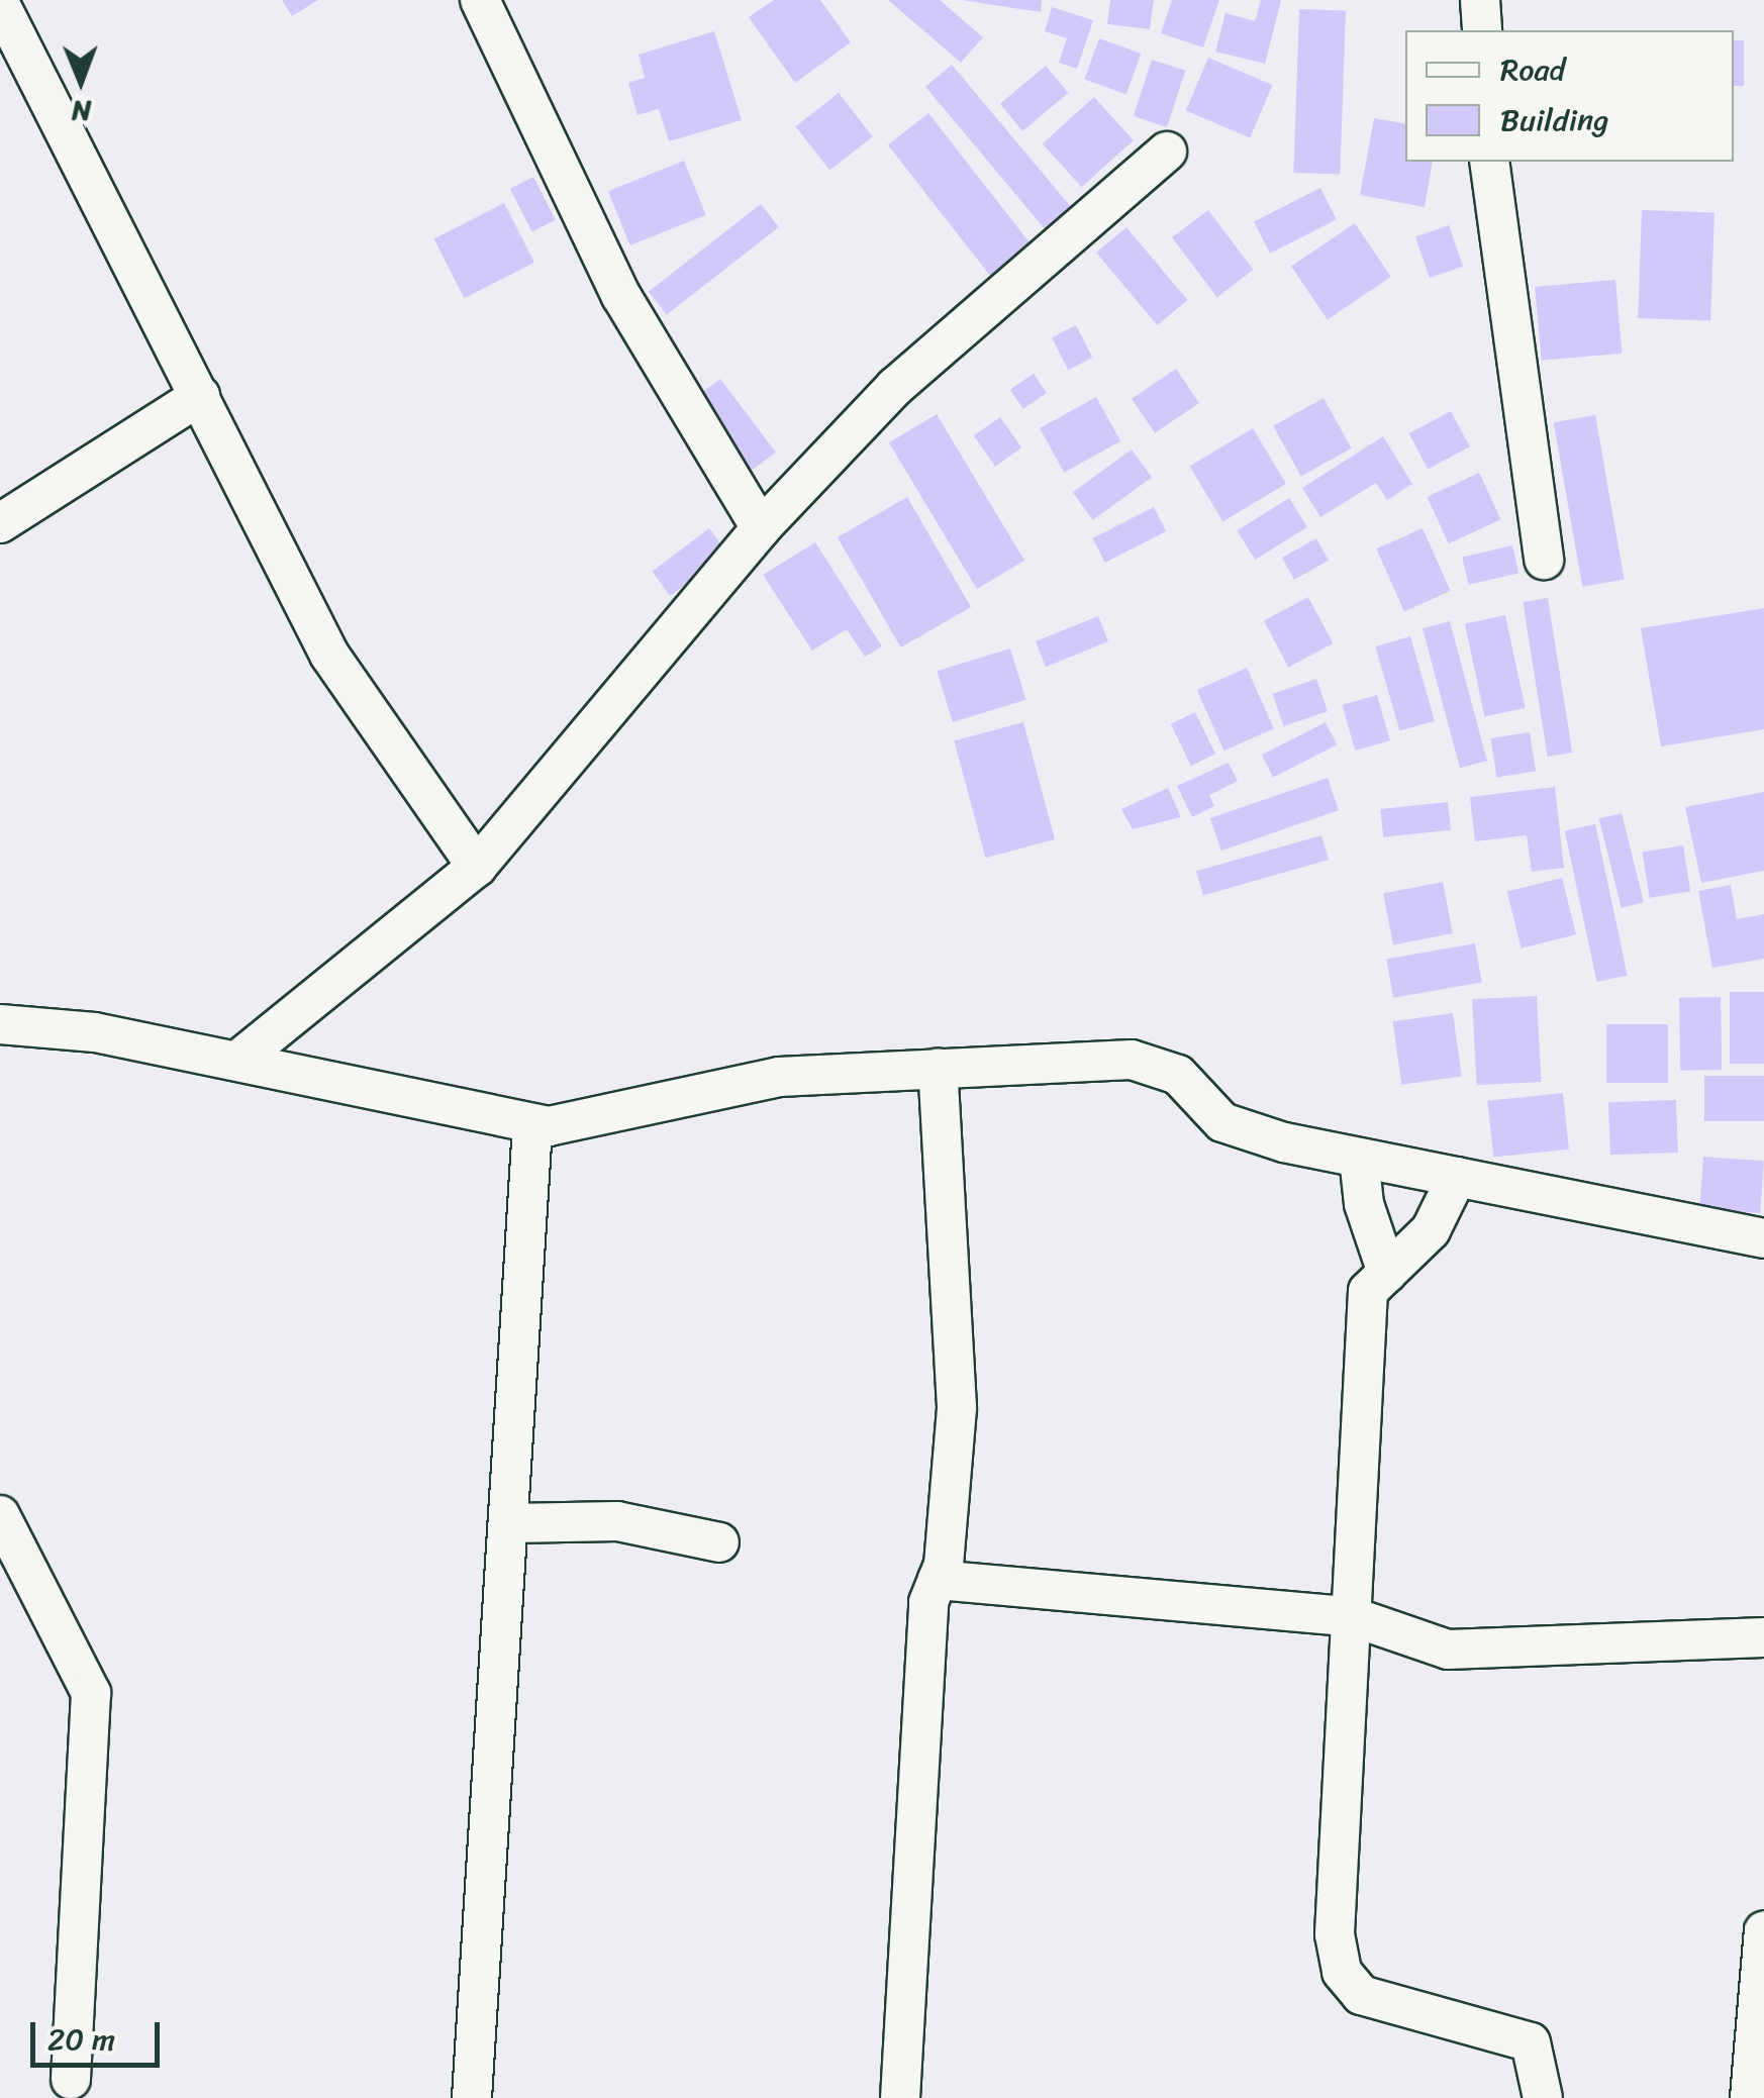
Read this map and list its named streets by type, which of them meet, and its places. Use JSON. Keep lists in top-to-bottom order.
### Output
{
  "legend": ["Road", "Building"],
  "scale_bar": "20 m",
  "north": "bottom"
}
